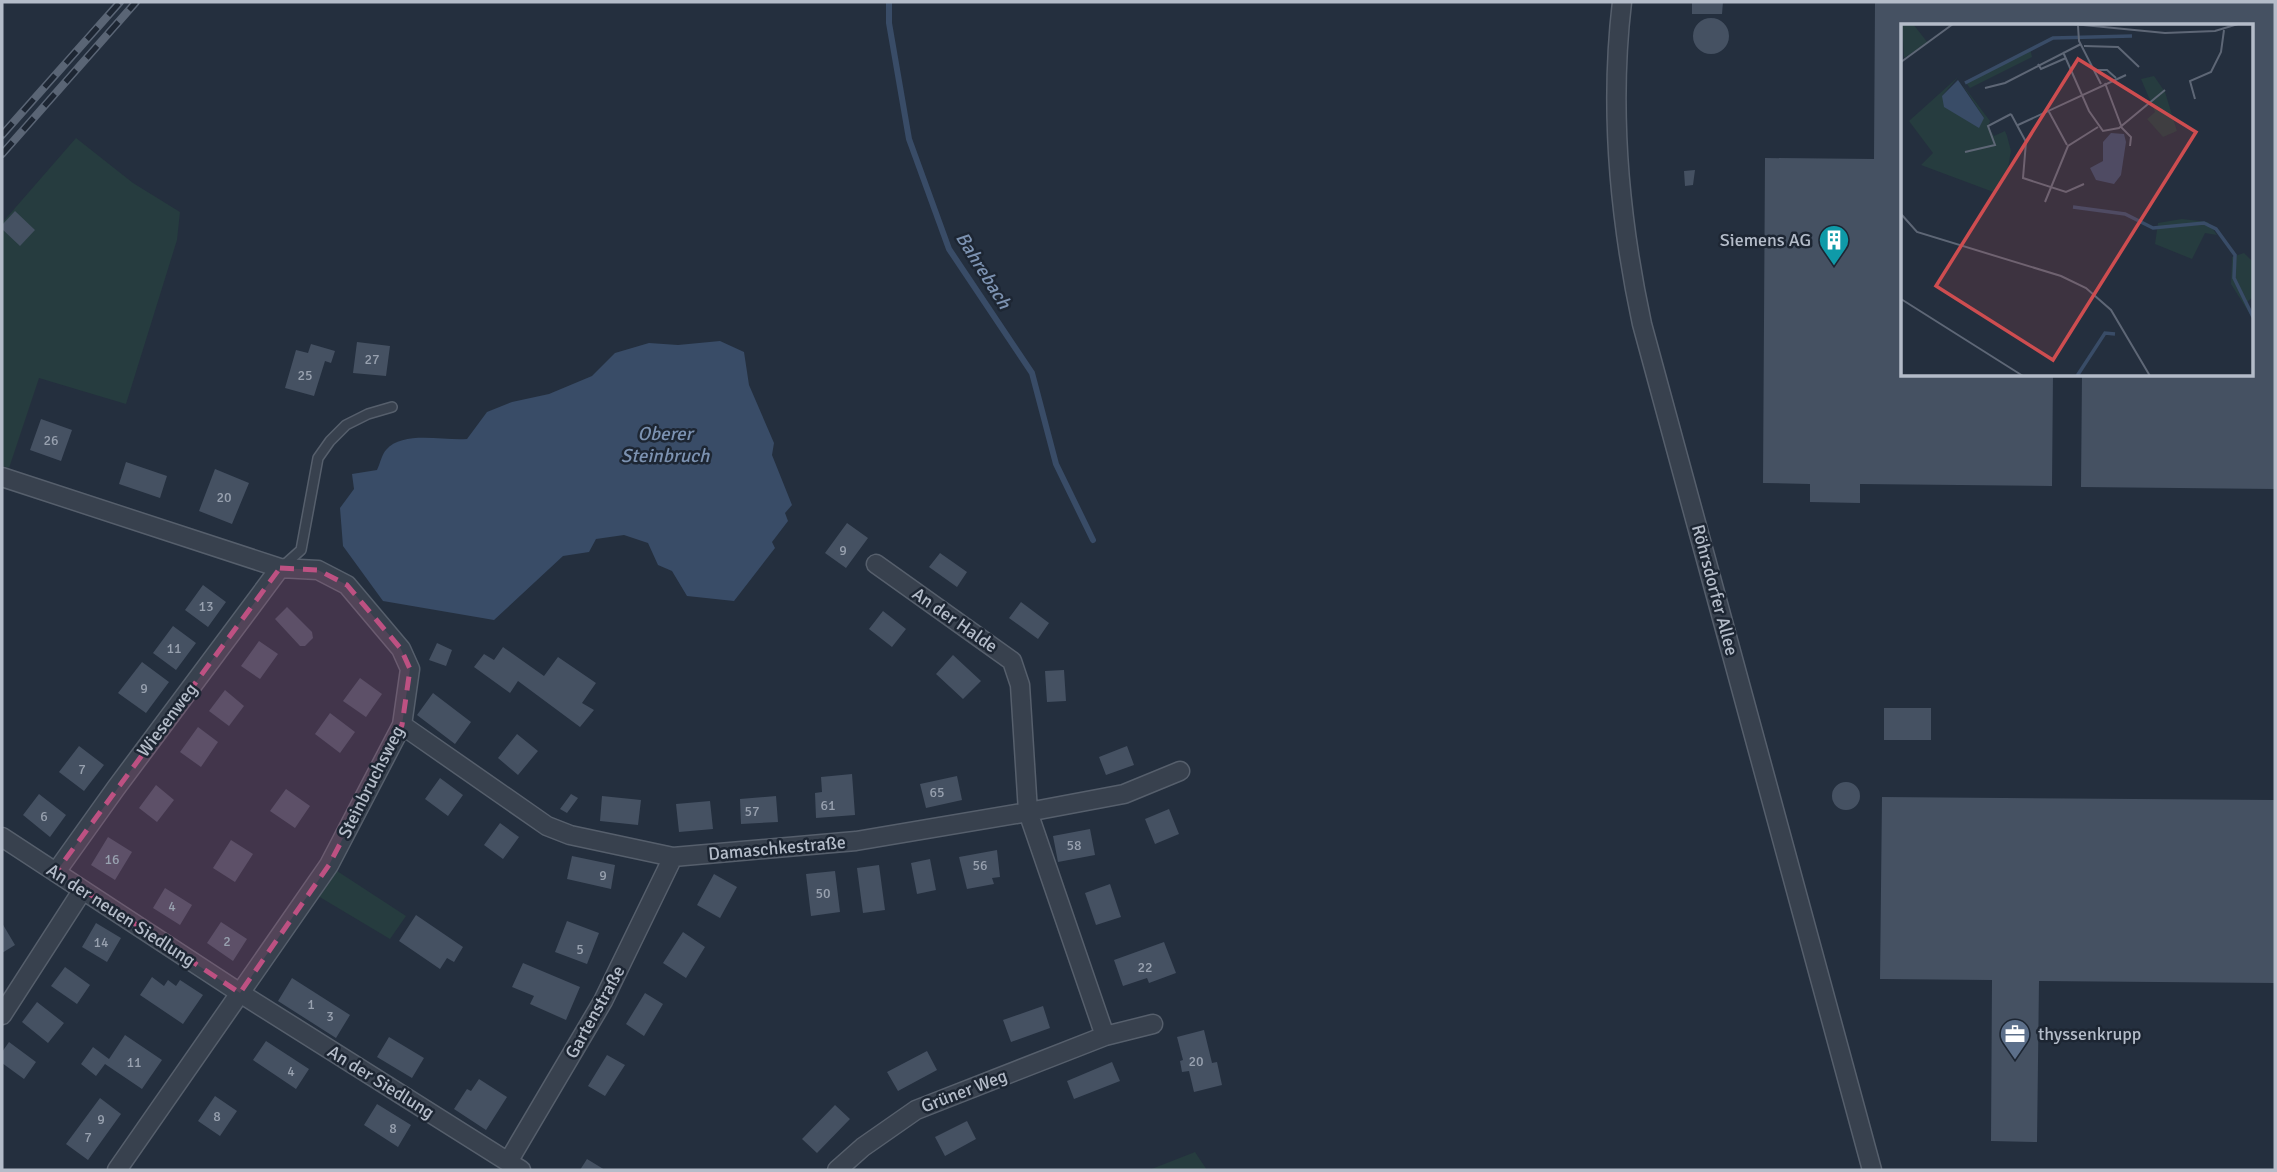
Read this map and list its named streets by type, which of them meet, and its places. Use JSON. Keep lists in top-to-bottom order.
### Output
{
  "streets": {
    "street": [
      "Röhrsdorfer Allee",
      "An der Halde",
      "Wiesenweg",
      "Steinbruchsweg",
      "Damaschkestraße",
      "An der neuen Siedlung",
      "Gartenstraße",
      "An der Siedlung",
      "Grüner Weg"
    ]
  },
  "crossings": [
    ["An der Halde", "Damaschkestraße"],
    ["Wiesenweg", "Steinbruchsweg"],
    ["Wiesenweg", "An der neuen Siedlung"],
    ["Steinbruchsweg", "Damaschkestraße"],
    ["Steinbruchsweg", "An der neuen Siedlung"],
    ["Steinbruchsweg", "An der Siedlung"],
    ["Damaschkestraße", "Gartenstraße"],
    ["An der neuen Siedlung", "An der Siedlung"],
    ["Gartenstraße", "An der Siedlung"]
  ],
  "water": ["Bahrebach", "Oberer Steinbruch"],
  "places": {
    "building": ["Siemens AG"],
    "office": ["thyssenkrupp"]
  },
  "house_numbers": [
    "27",
    "25",
    "26",
    "20",
    "9",
    "13",
    "11",
    "9",
    "7",
    "65",
    "61",
    "57",
    "6",
    "58",
    "16",
    "56",
    "9",
    "50",
    "4",
    "2",
    "14",
    "5",
    "22",
    "1",
    "3",
    "20",
    "11",
    "4",
    "8",
    "9",
    "8",
    "7"
  ]
}
